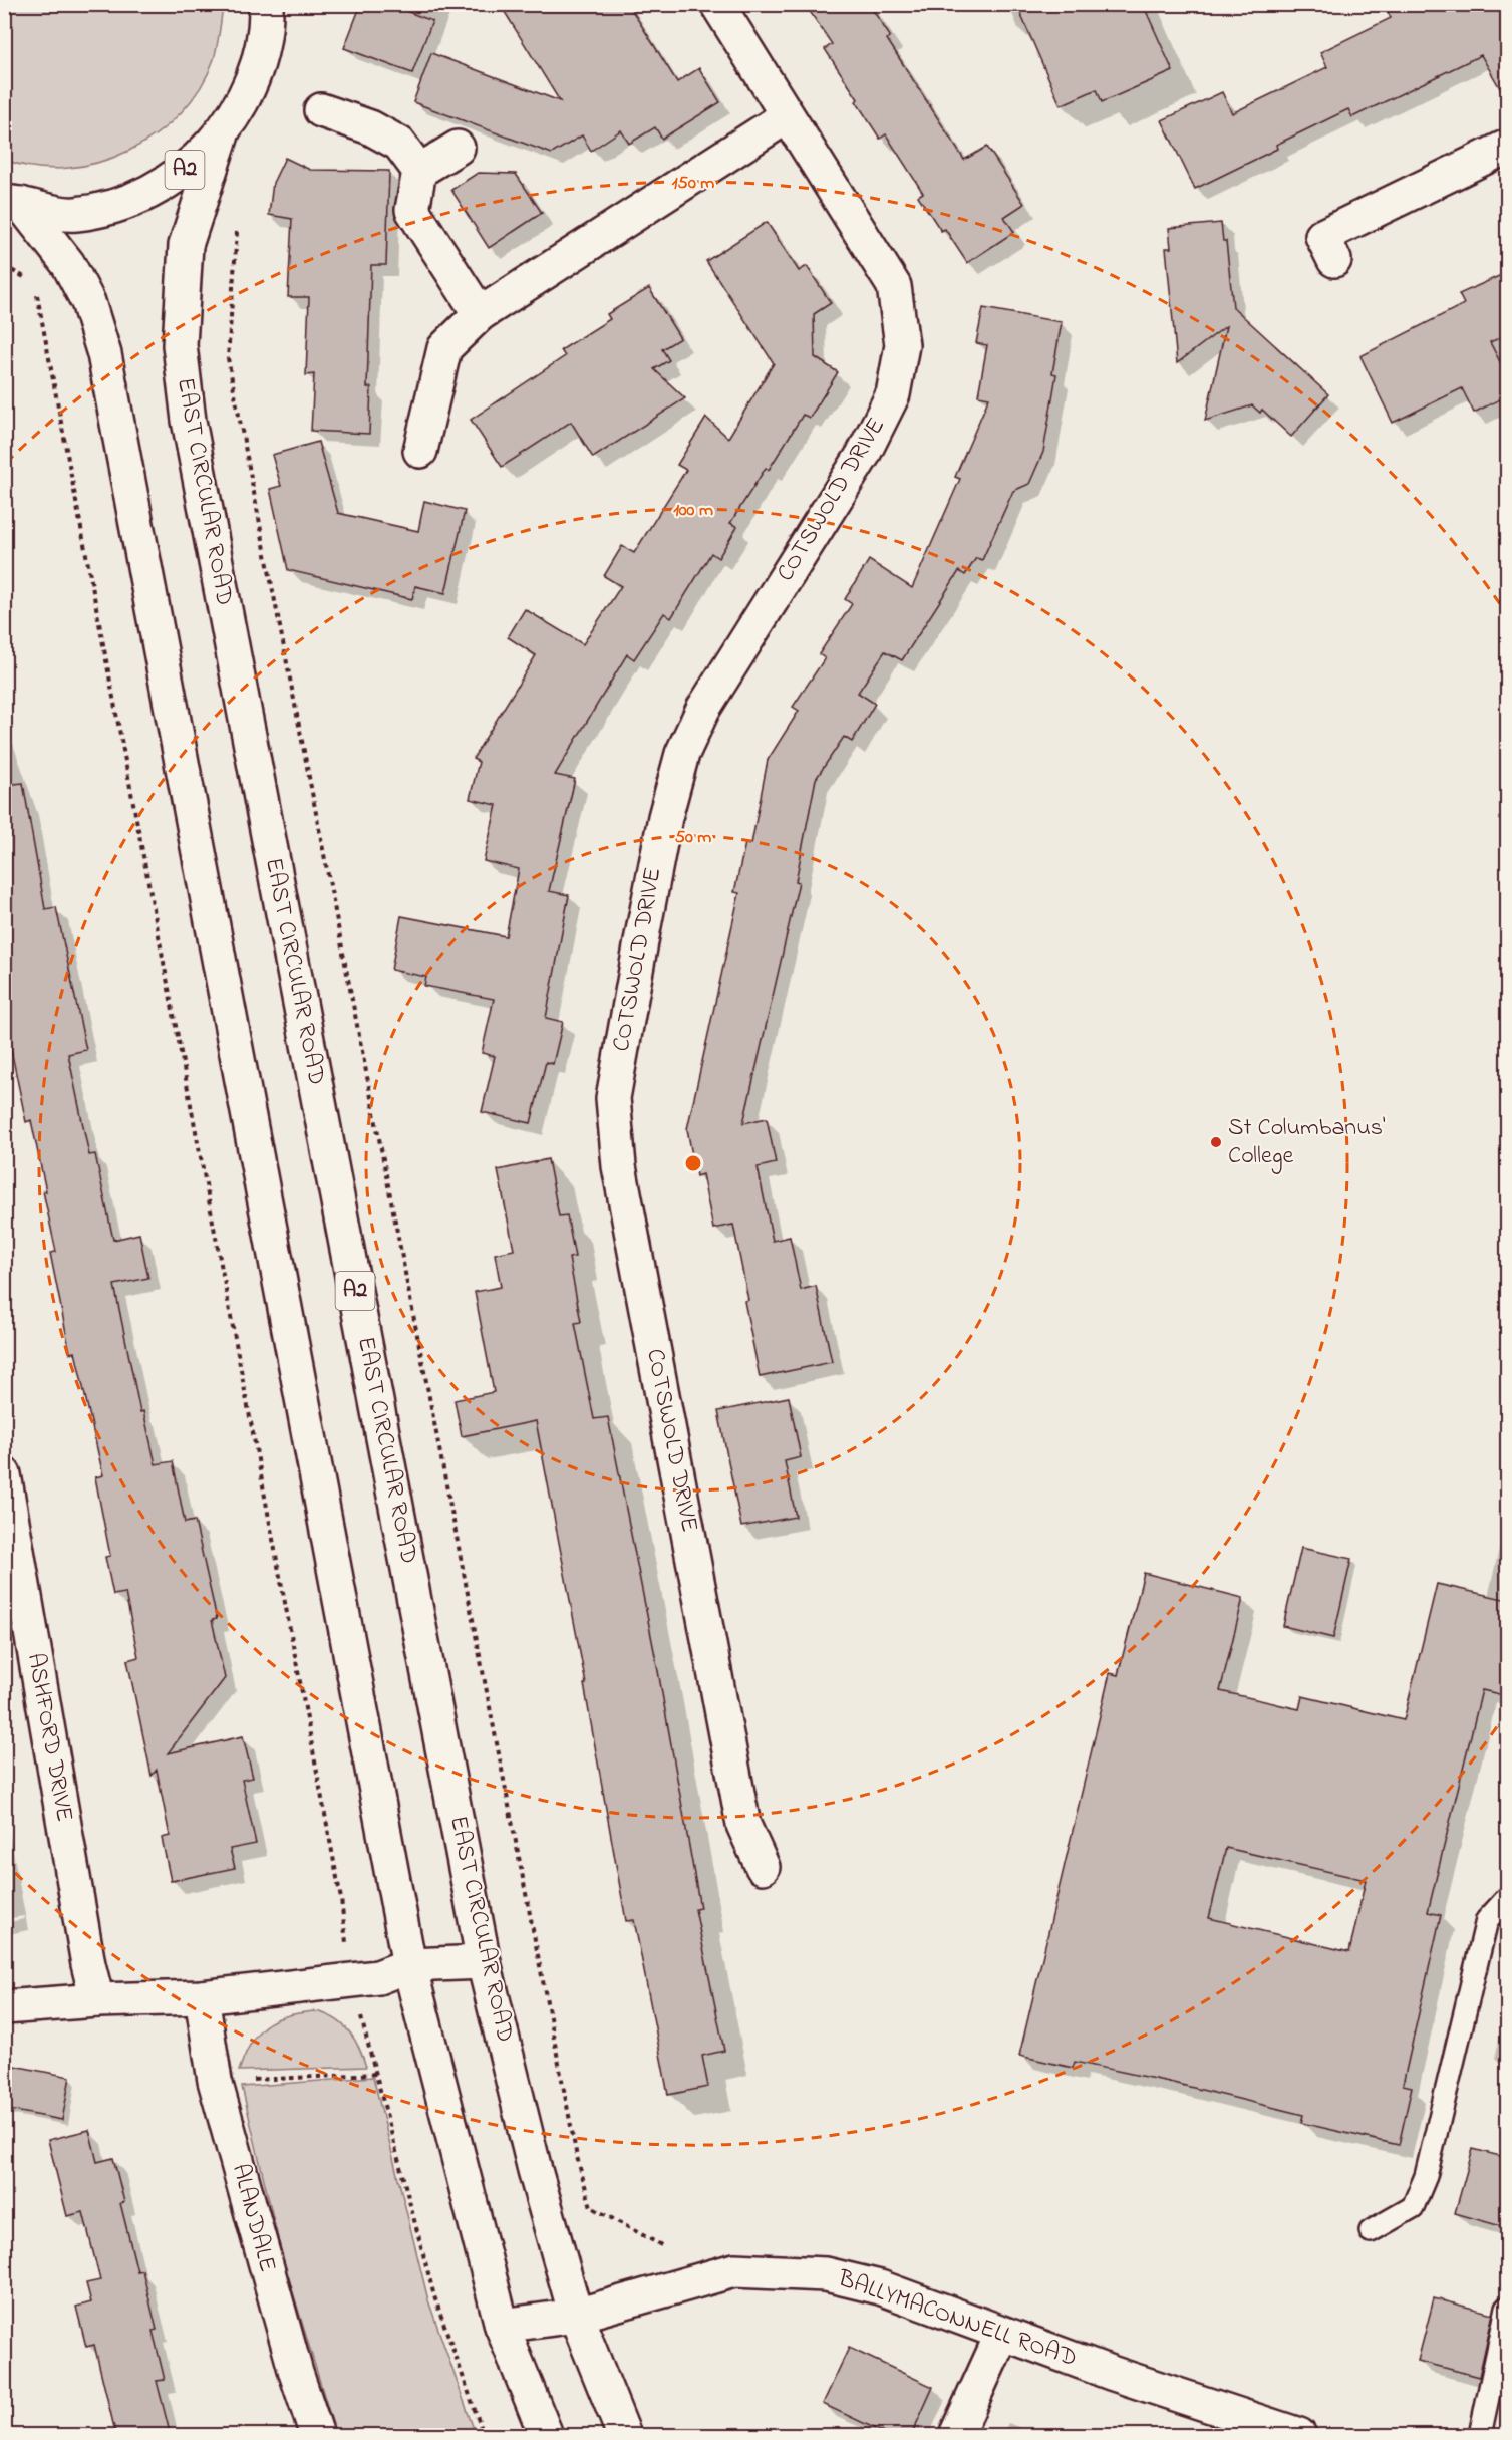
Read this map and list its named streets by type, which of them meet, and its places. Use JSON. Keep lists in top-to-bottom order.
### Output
{
  "streets": {
    "main road": [
      "A2",
      "EAST CIRCULAR ROAD",
      "COTSWOLD DRIVE",
      "ASHFORD DRIVE",
      "ALANDALE",
      "BALLYMACONNELL ROAD"
    ]
  },
  "crossings": [
    ["A2", "EAST CIRCULAR ROAD"],
    ["A2", "BALLYMACONNELL ROAD"],
    ["EAST CIRCULAR ROAD", "BALLYMACONNELL ROAD"]
  ],
  "places": ["St Columbanus' College"],
  "rings": ["150 m", "100 m", "50 m"]
}
